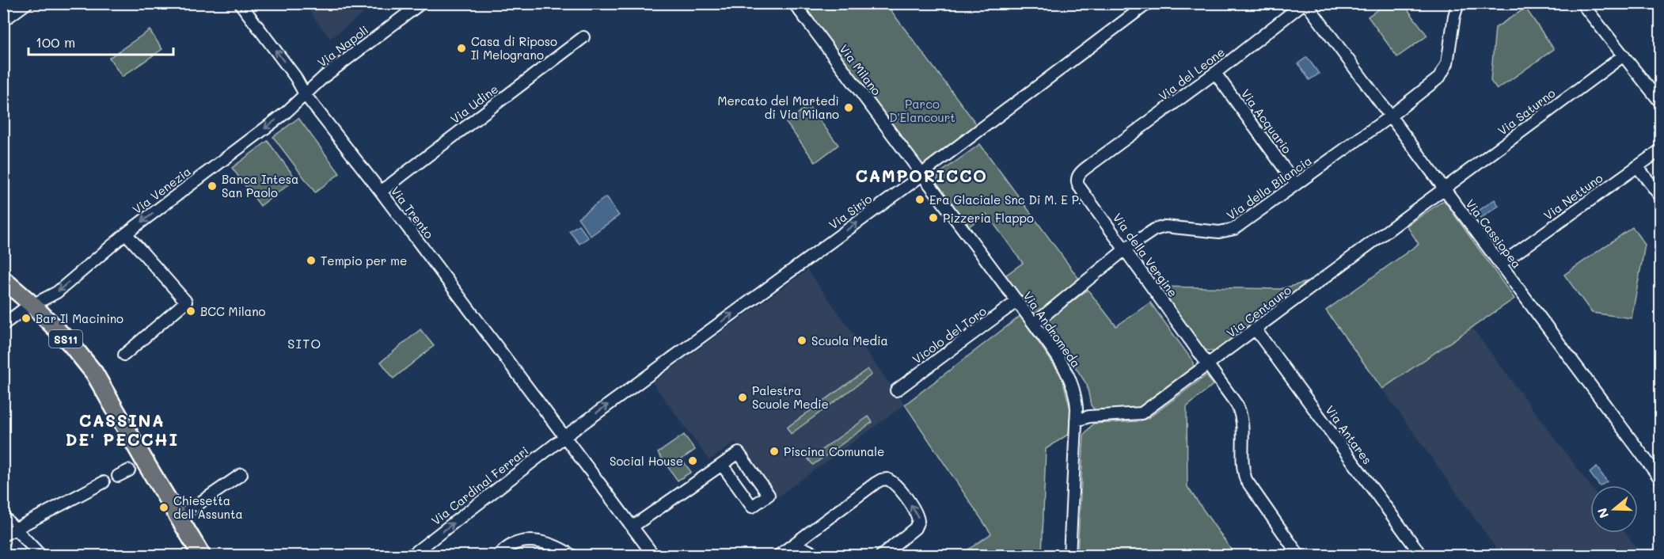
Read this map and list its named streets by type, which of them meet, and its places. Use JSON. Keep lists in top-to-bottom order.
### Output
{
  "streets": {
    "main road": ["SS11"],
    "street": [
      "Via Napoli",
      "Via Milano",
      "Via del Leone",
      "Via Udine",
      "Via Saturno",
      "Via Acquario",
      "Via della Bilancia",
      "Via Venezia",
      "Via Nettuno",
      "Via Sirio",
      "Via Trento",
      "Via Cassiopea",
      "Via della Vergine",
      "Via Centauro",
      "Via Andromeda",
      "Vicolo del Toro",
      "Via Antares",
      "Via Cardinal Ferrari"
    ]
  },
  "crossings": [
    ["Via Napoli", "Via Venezia"],
    ["Via Napoli", "Via Trento"],
    ["Via Milano", "Via Sirio"],
    ["Via Milano", "Via Andromeda"],
    ["Via del Leone", "Via Acquario"],
    ["Via del Leone", "Via Cassiopea"],
    ["Via del Leone", "Via della Vergine"],
    ["Via Udine", "Via Trento"],
    ["Via Saturno", "Via Cassiopea"],
    ["Via Saturno", "Via Centauro"],
    ["Via Acquario", "Via della Bilancia"],
    ["Via della Bilancia", "Via Cassiopea"],
    ["Via della Bilancia", "Via della Vergine"],
    ["Via della Bilancia", "Via Andromeda"],
    ["Via Venezia", "Via Trento"],
    ["Via Venezia", "SS11"],
    ["Via Nettuno", "Via Cassiopea"],
    ["Via Sirio", "Via Trento"],
    ["Via Sirio", "Via Andromeda"],
    ["Via Sirio", "Via Cardinal Ferrari"],
    ["Via Trento", "Via Cardinal Ferrari"],
    ["Via Cassiopea", "Via Centauro"],
    ["Via della Vergine", "Via Centauro"],
    ["Via Centauro", "Via Andromeda"],
    ["Via Centauro", "Via Antares"],
    ["Via Andromeda", "Vicolo del Toro"]
  ],
  "one_way": ["Via Venezia", "Via Sirio", "Via Cardinal Ferrari"],
  "districts": ["CAMPORICCO", "SITO", "CASSINA DE' PECCHI"],
  "parks": ["Parco D'Elancourt"],
  "places": [
    "Casa di Riposo Il Melograno",
    "Mercato del Martedì di Via Milano",
    "Banca Intesa San Paolo",
    "Era Glaciale Snc Di M. E P.",
    "Pizzeria Flappo",
    "Tempio per me",
    "BCC Milano",
    "Bar Il Macinino",
    "Scuola Media",
    "Palestra Scuole Medie",
    "Piscina Comunale",
    "Social House",
    "Chiesetta dell’Assunta"
  ],
  "scale_bar": "100 m",
  "north": "left"
}
